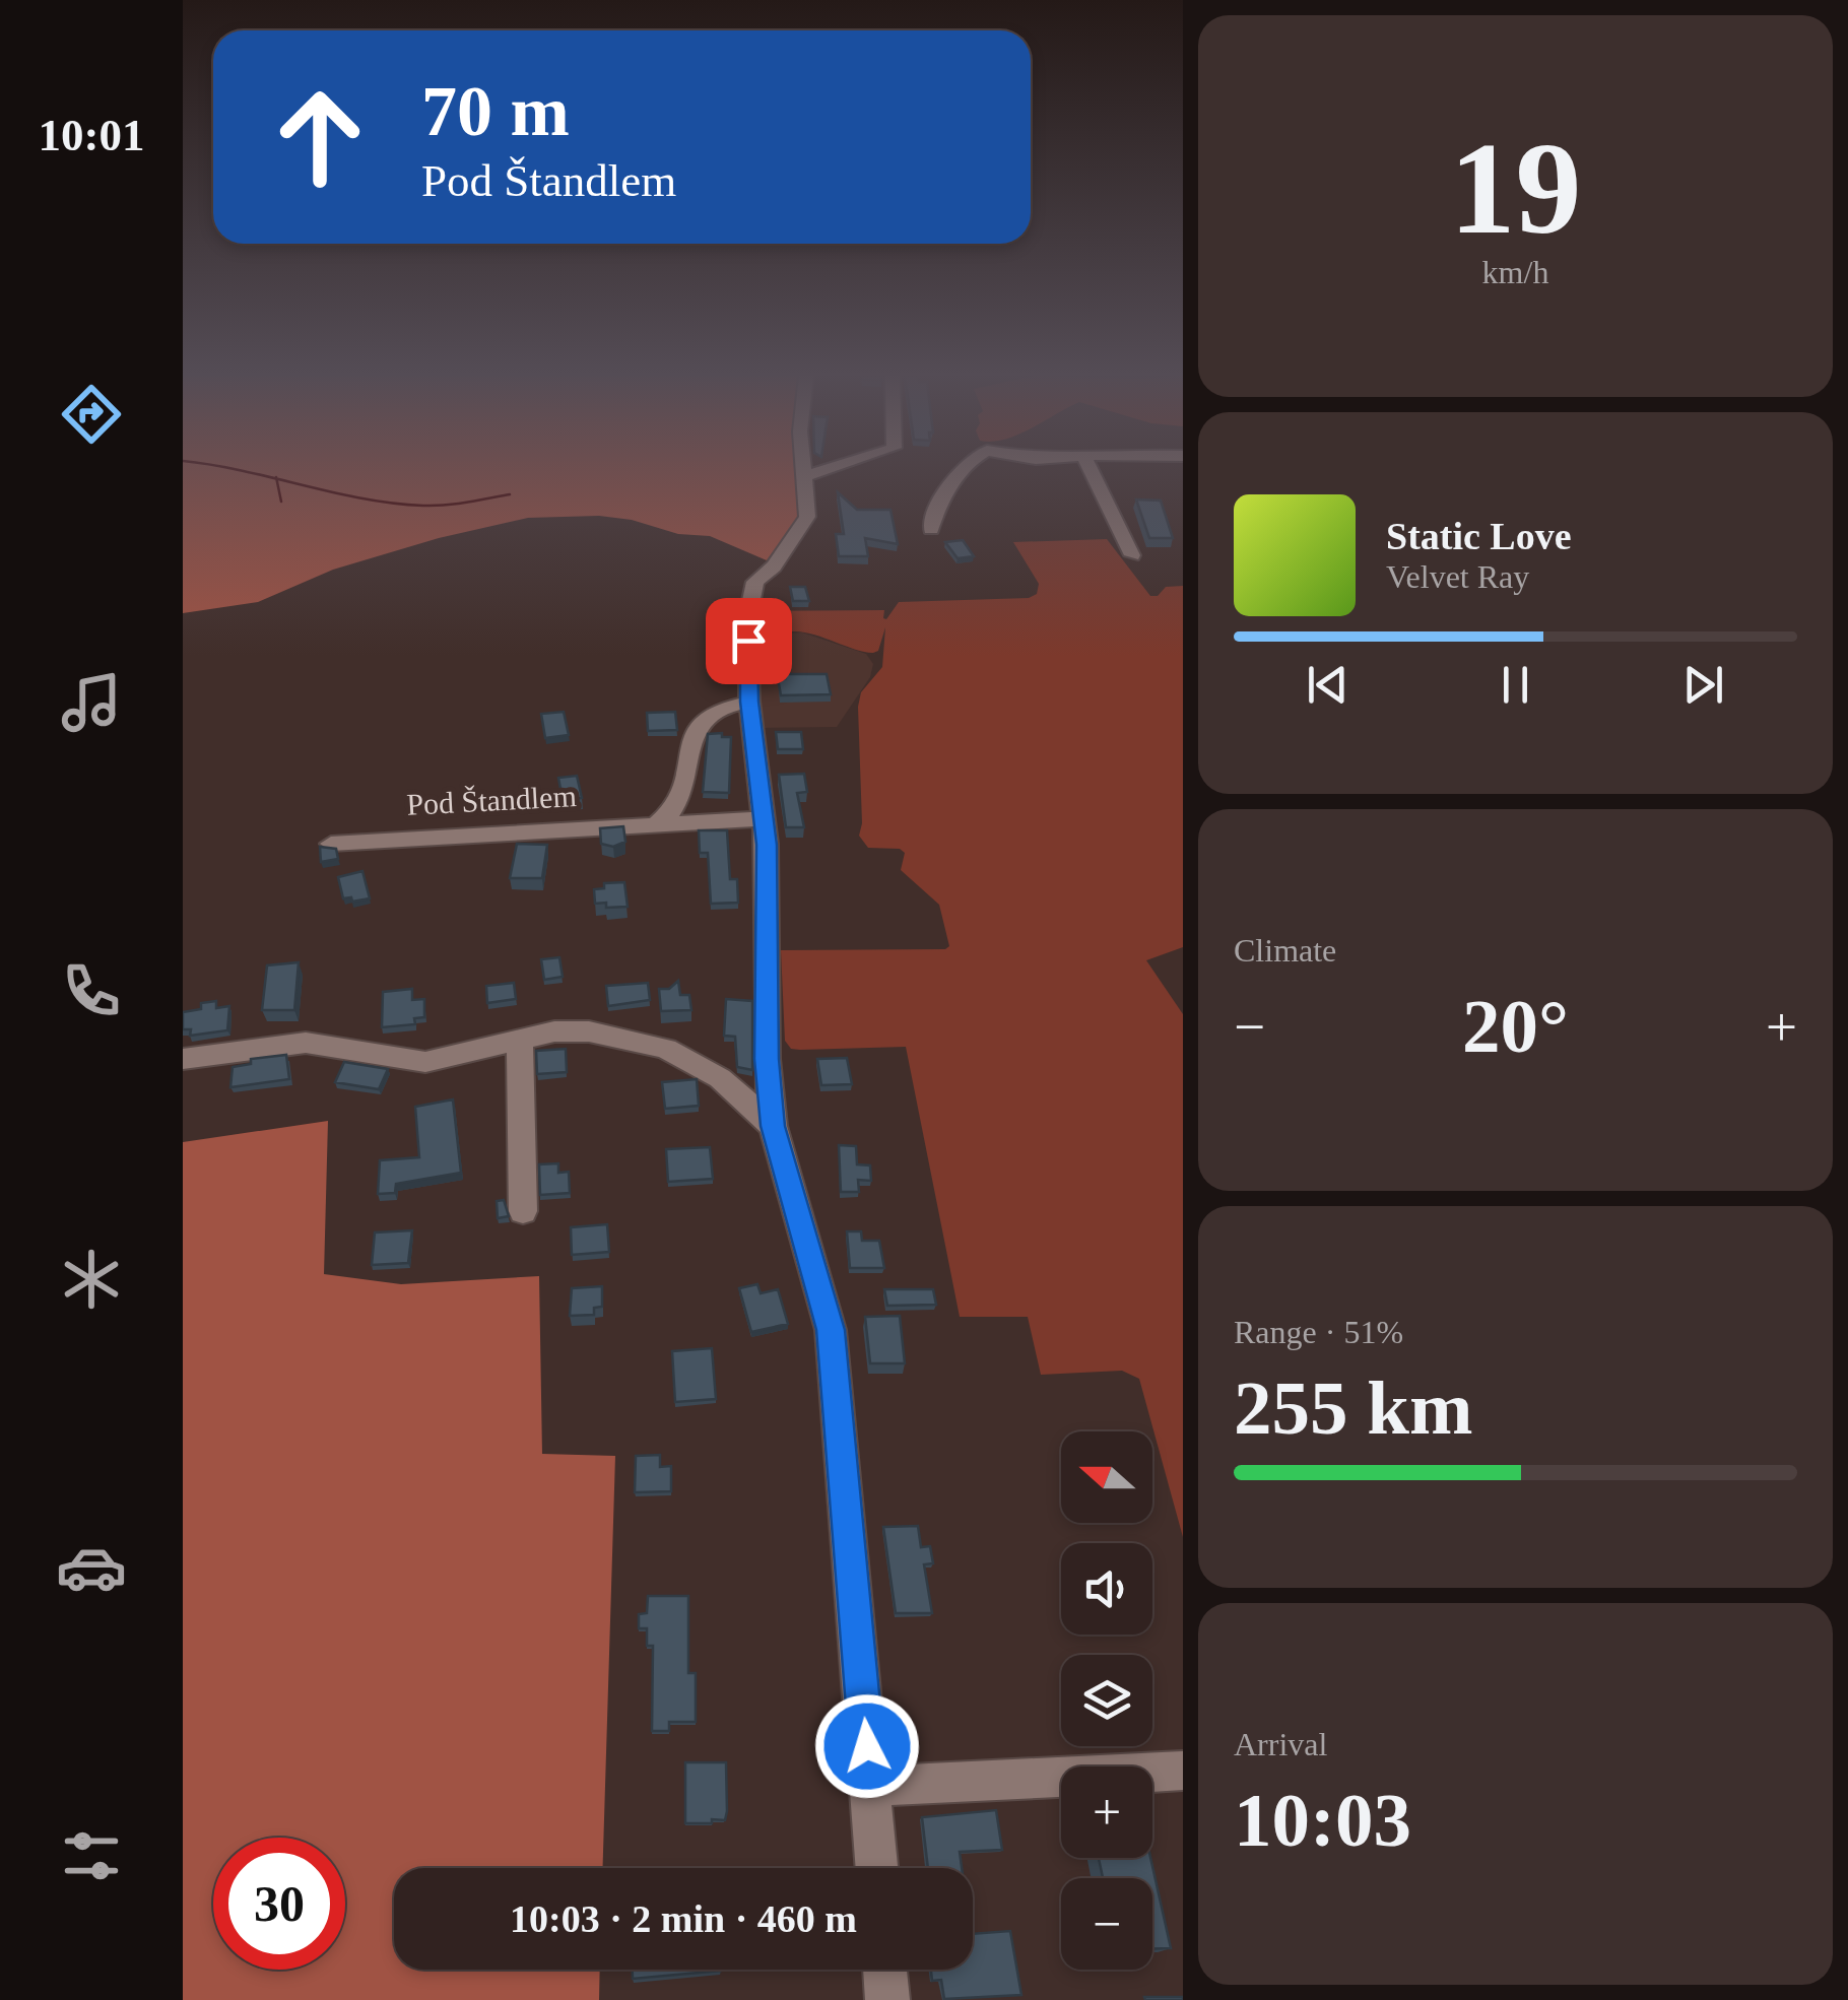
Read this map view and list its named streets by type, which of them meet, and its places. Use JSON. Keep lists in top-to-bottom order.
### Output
{
  "streets": {
    "street": ["Pod Štandlem"]
  },
  "north": "left",
  "page": {
    "tabs": "10:01",
    "tile": [
      ["19", "km/h"],
      "Climate",
      ["Range · 51%", "255 km"],
      ["Arrival", "10:03"]
    ],
    "turn": ["70 m", "Pod Štandlem"],
    "song": ["Static Love", "Velvet Ray"],
    "heat": ["−", "20°", "+"],
    "map_buttons": ["+", "−"],
    "limit": "30",
    "trip": "10:03 · 2 min · 460 m"
  }
}
